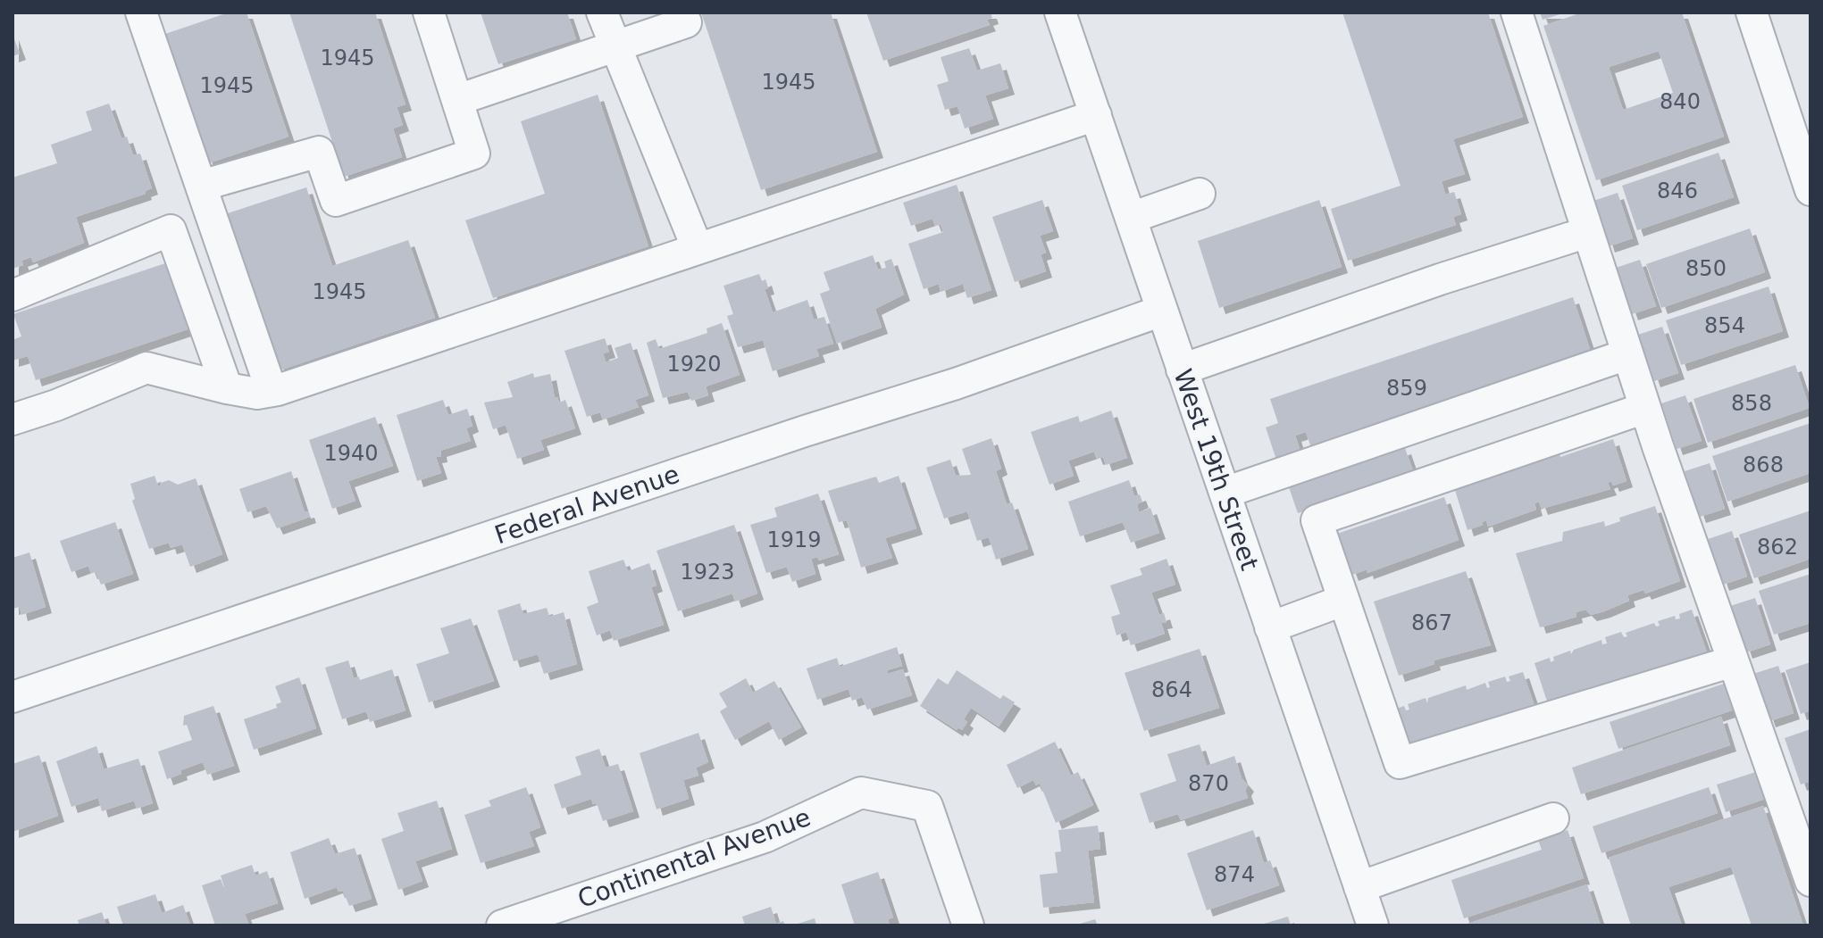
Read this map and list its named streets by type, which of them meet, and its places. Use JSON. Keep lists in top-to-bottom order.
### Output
{
  "streets": {
    "street": ["West 19th Street", "Federal Avenue", "Continental Avenue"]
  },
  "crossings": [
    ["West 19th Street", "Federal Avenue"]
  ],
  "house_numbers": [
    "1945",
    "1945",
    "1945",
    "840",
    "846",
    "850",
    "1945",
    "854",
    "1920",
    "859",
    "858",
    "1940",
    "868",
    "1919",
    "862",
    "1923",
    "867",
    "864",
    "870",
    "874"
  ]
}
